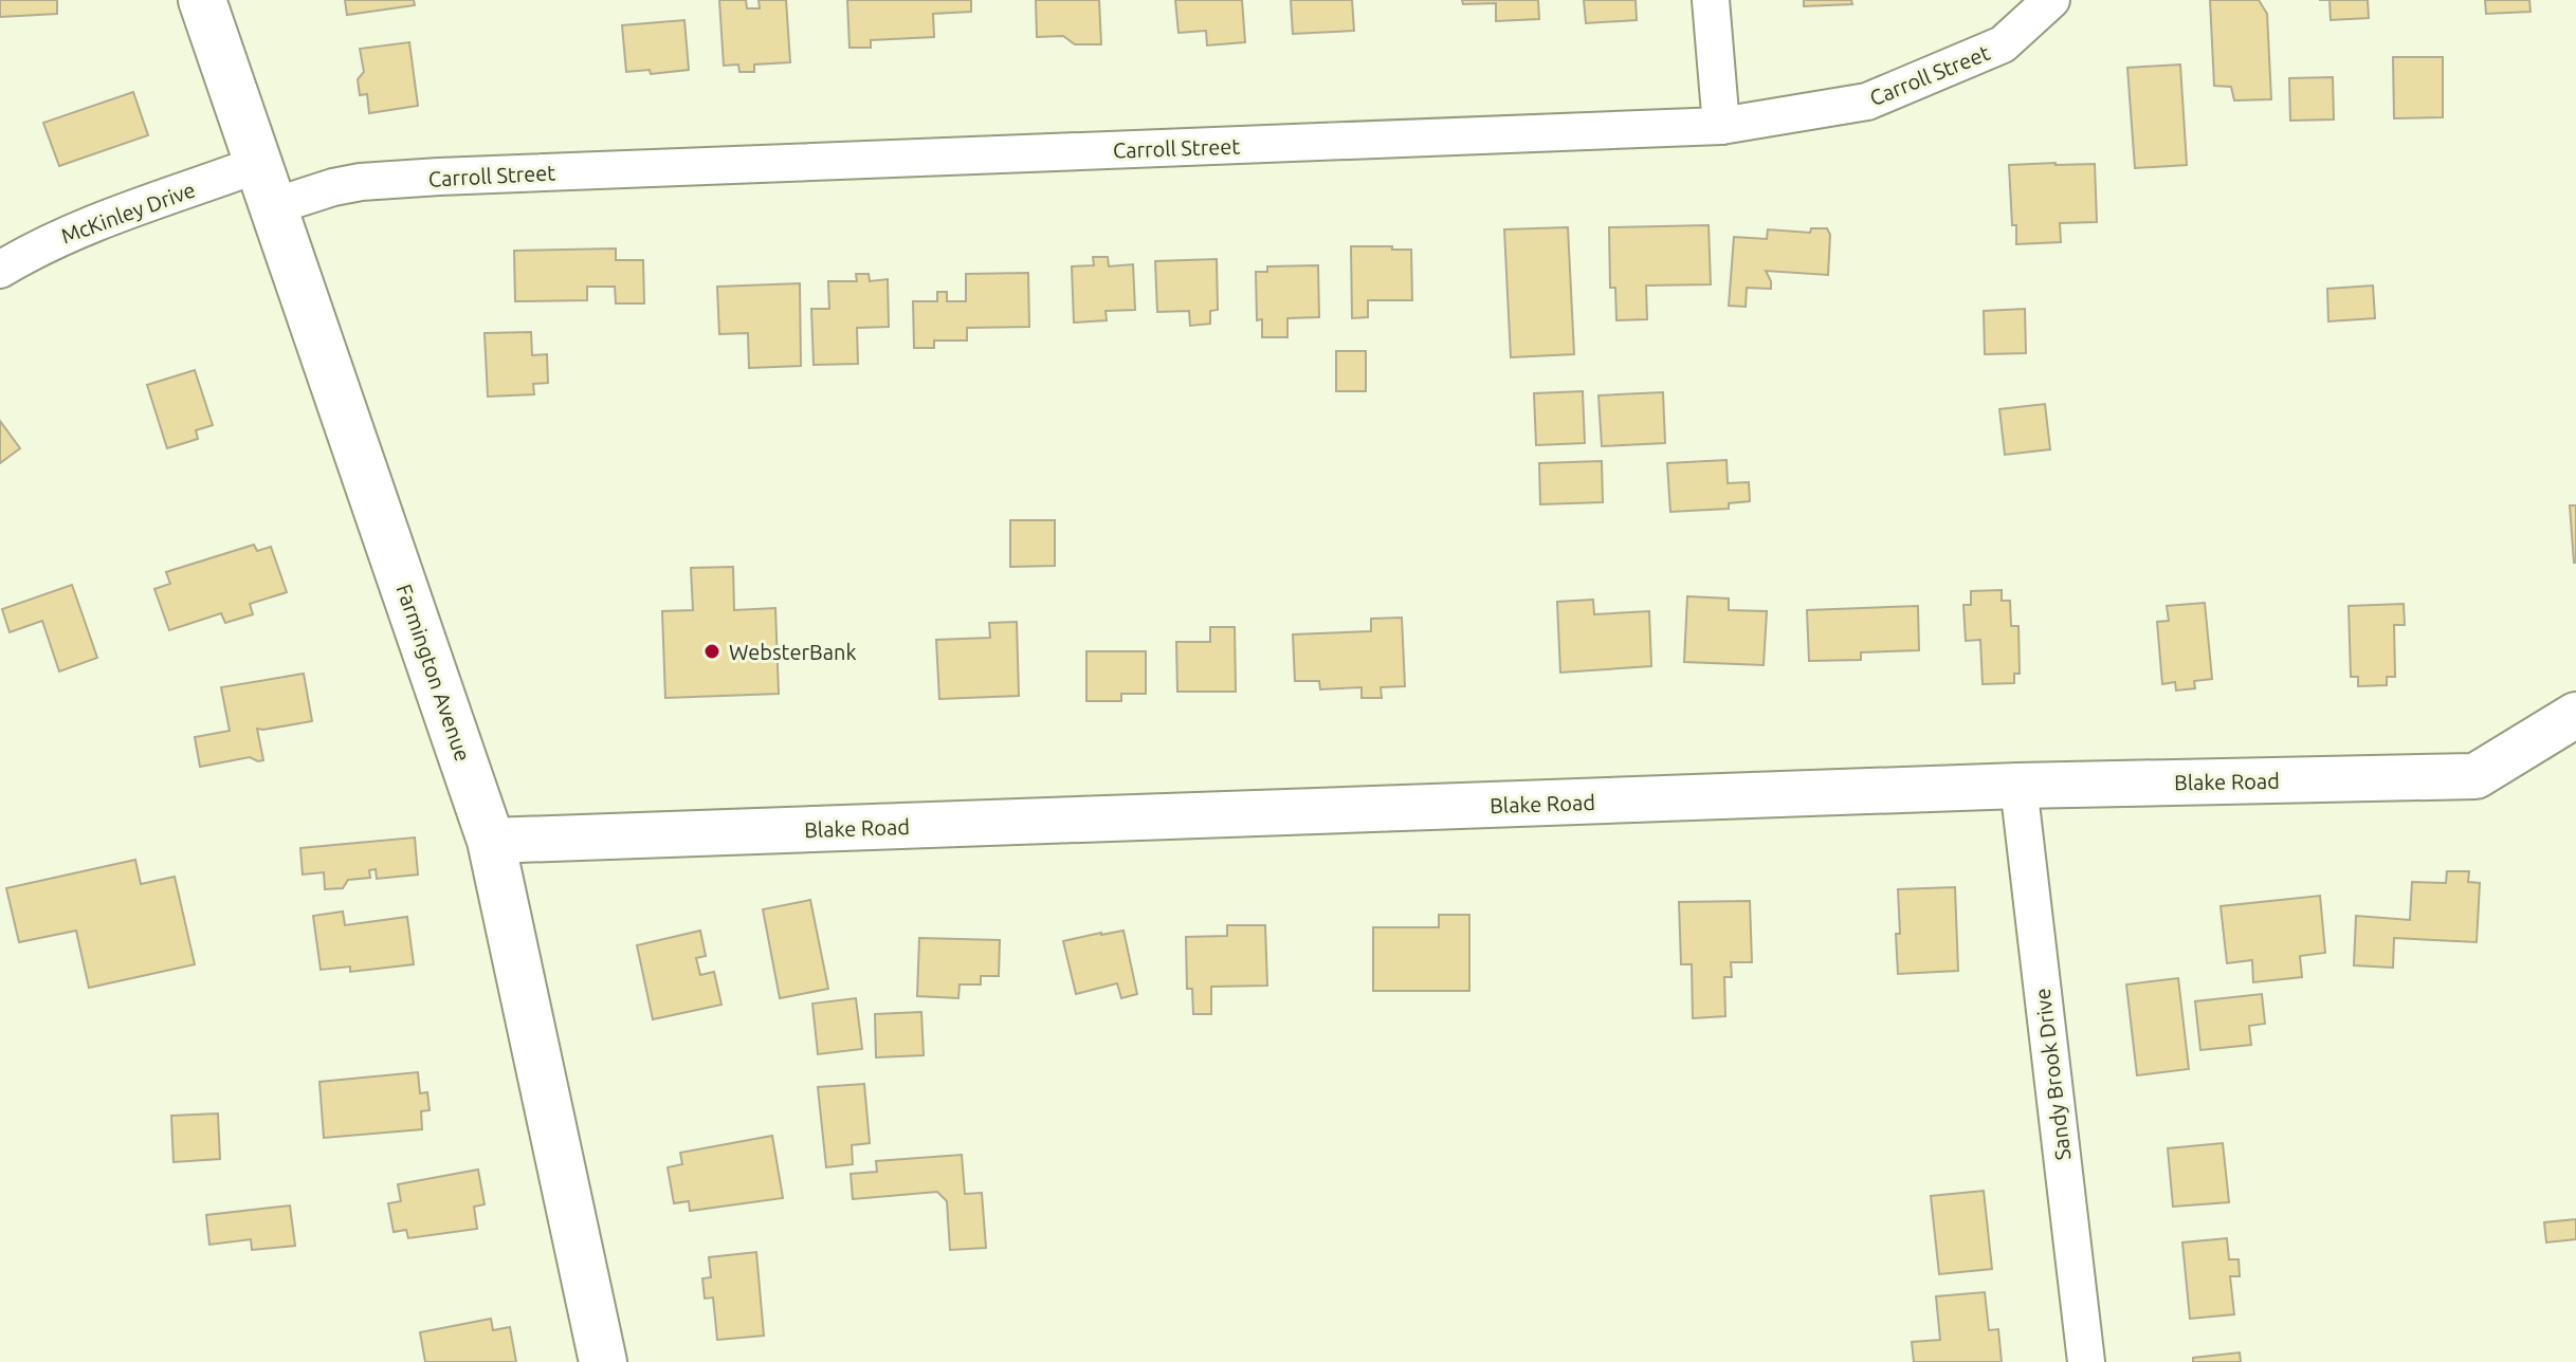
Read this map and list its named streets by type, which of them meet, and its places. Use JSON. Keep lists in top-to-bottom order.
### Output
{
  "streets": {
    "main road": ["Farmington Avenue"],
    "street": [
      "Carroll Street",
      "McKinley Drive",
      "Blake Road",
      "Sandy Brook Drive"
    ]
  },
  "crossings": [
    ["Carroll Street", "McKinley Drive"],
    ["Carroll Street", "Farmington Avenue"],
    ["McKinley Drive", "Farmington Avenue"],
    ["Farmington Avenue", "Blake Road"],
    ["Blake Road", "Sandy Brook Drive"]
  ],
  "places": ["WebsterBank"]
}
